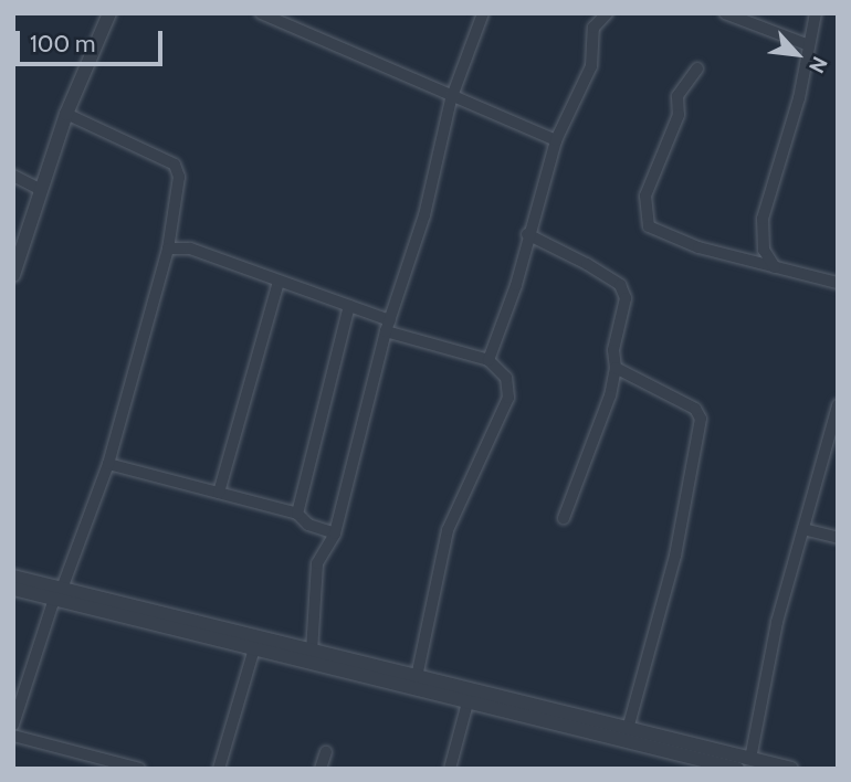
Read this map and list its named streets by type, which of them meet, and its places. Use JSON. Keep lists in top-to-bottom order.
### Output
{
  "scale_bar": "100 m",
  "north": "bottom right"
}
